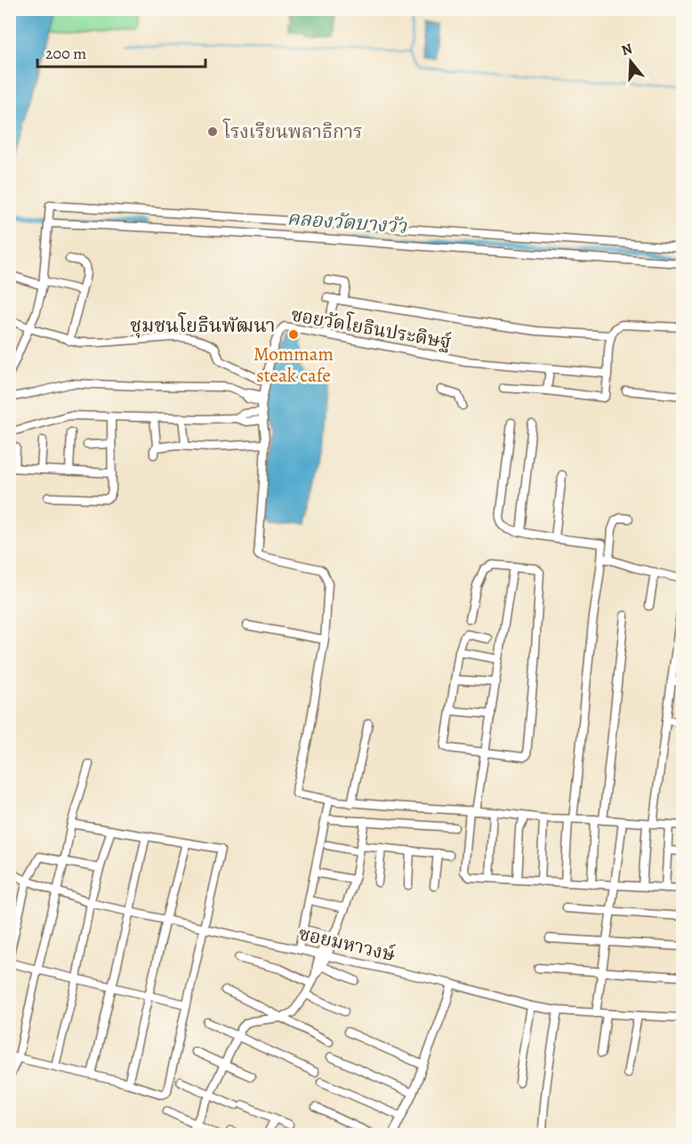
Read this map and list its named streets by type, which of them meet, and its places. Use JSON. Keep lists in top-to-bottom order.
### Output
{
  "streets": {
    "street": ["ซอยวัดโยธินประดิษฐ์", "ซอยมหาวงษ์"]
  },
  "districts": ["ชุมชนโยธินพัฒนา"],
  "water": ["คลองวัดบางวัว"],
  "places": ["โรงเรียนพลาธิการ", "Mommam steak cafe"],
  "scale_bar": "200 m",
  "north": "top"
}
